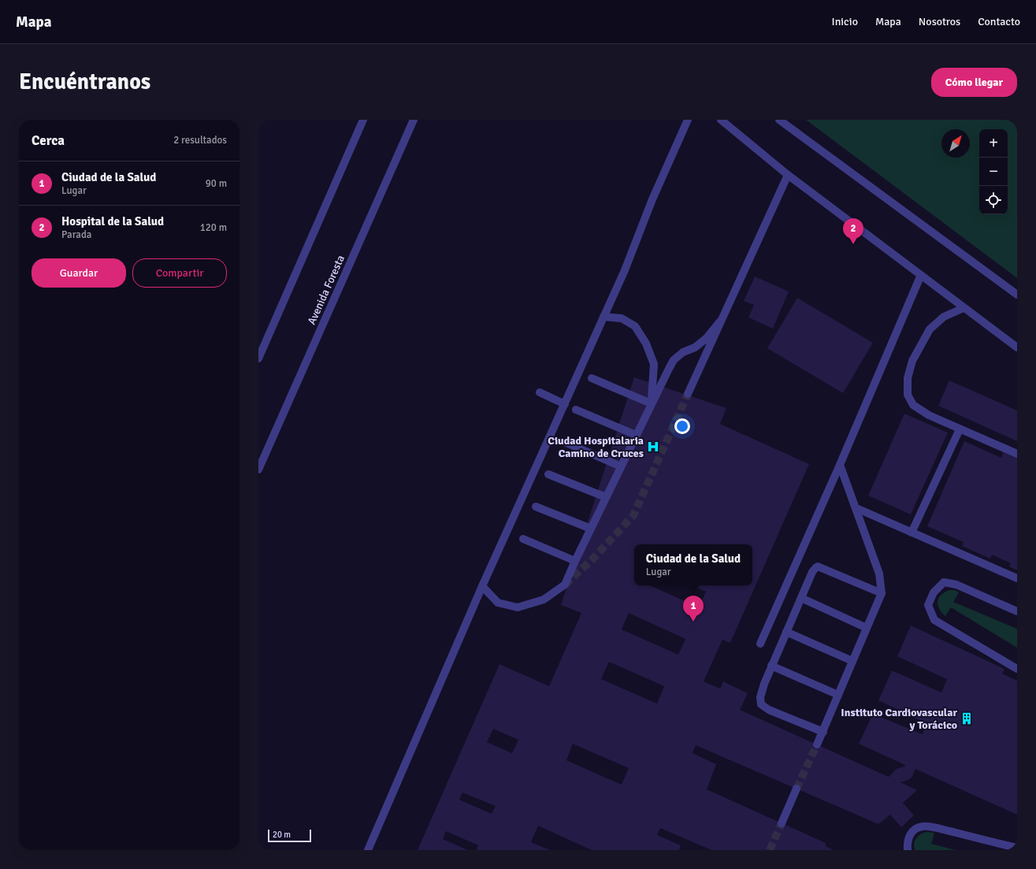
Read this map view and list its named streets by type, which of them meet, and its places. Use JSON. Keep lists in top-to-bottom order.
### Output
{
  "streets": {
    "street": ["Avenida Foresta"]
  },
  "places": {
    "hospital": ["Ciudad Hospitalaria Camino de Cruces"],
    "building": ["Instituto Cardiovascular y Torácico"]
  },
  "scale_bar": "20 m",
  "north": "top right",
  "page": {
    "header": "Mapa",
    "nav": [
      "Inicio",
      "Mapa",
      "Nosotros",
      "Contacto"
    ],
    "buttons": [
      "Cómo llegar",
      ["Guardar", "Compartir"]
    ],
    "title": "Encuéntranos",
    "heading": ["Cerca", "2 resultados"],
    "map_buttons": ["+", "−"],
    "list": [
      {
        "mark": "1",
        "name": "Ciudad de la Salud",
        "note": "Lugar",
        "value": "90 m"
      },
      {
        "mark": "2",
        "name": "Hospital de la Salud",
        "note": "Parada",
        "value": "120 m"
      }
    ],
    "pins": ["2", "1"],
    "popup": ["Ciudad de la Salud", "Lugar"],
    "scale": "20 m"
  }
}
